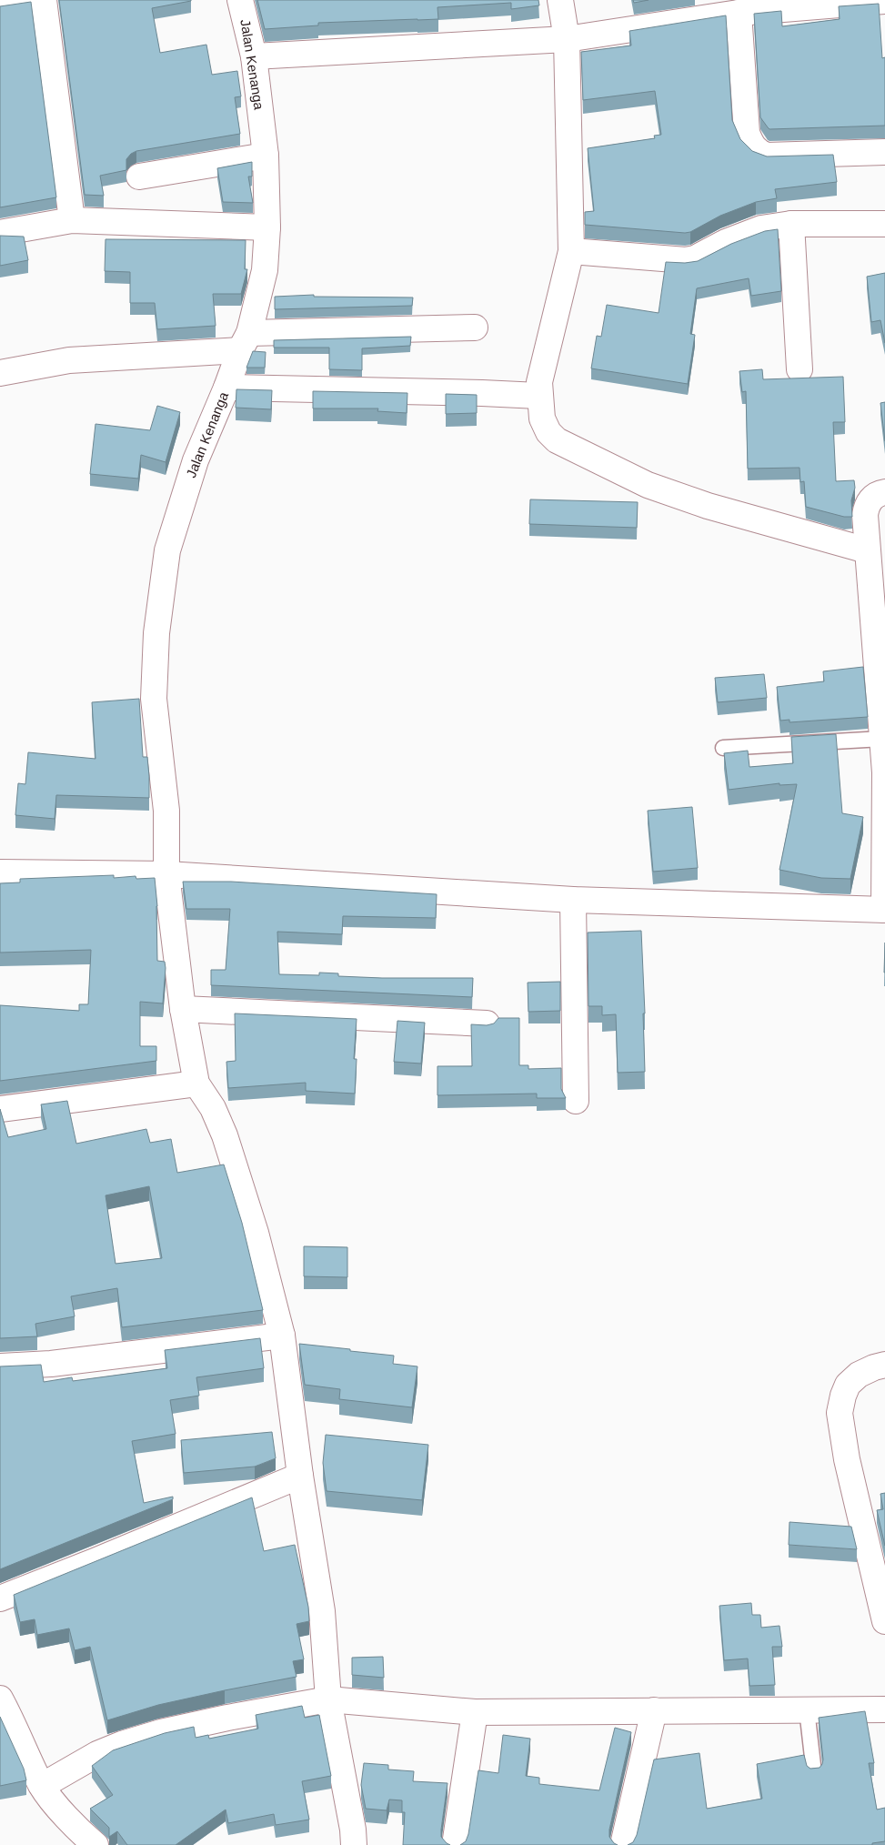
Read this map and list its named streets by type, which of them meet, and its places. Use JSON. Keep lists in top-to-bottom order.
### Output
{
  "streets": {
    "street": ["Jalan Kenanga"]
  }
}
